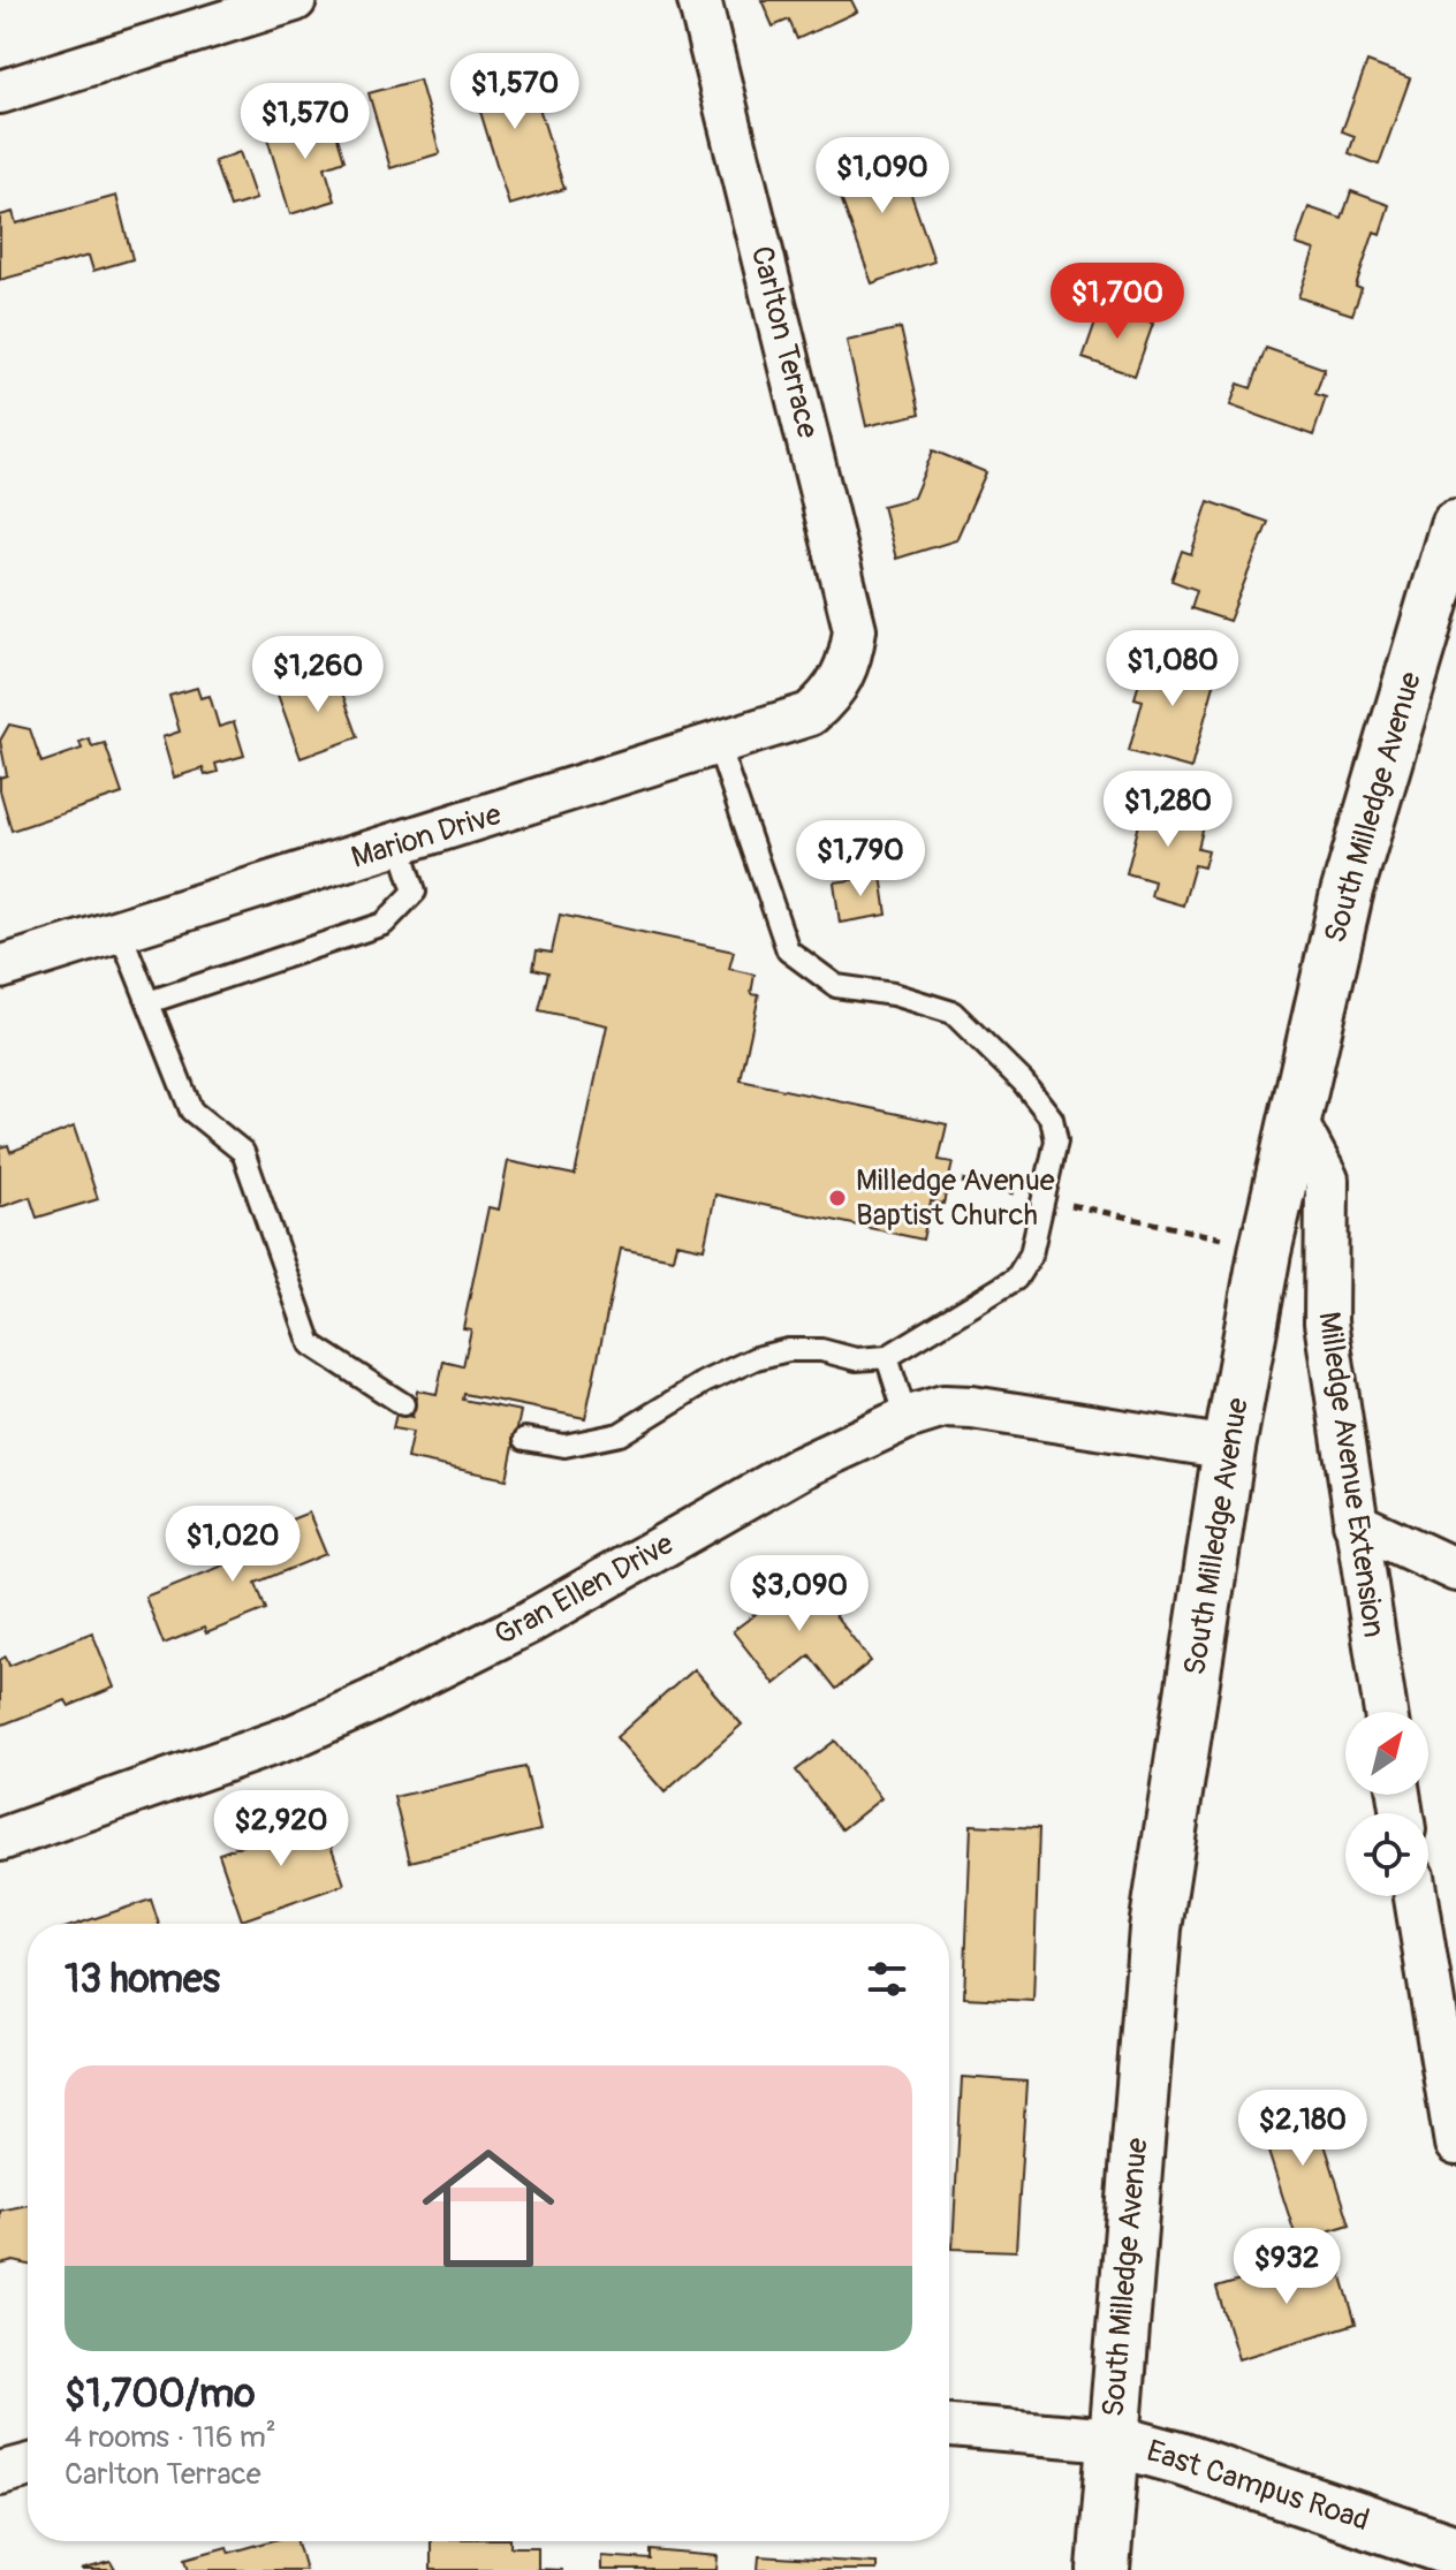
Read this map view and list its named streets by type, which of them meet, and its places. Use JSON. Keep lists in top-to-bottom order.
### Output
{
  "streets": {
    "main road": ["South Milledge Avenue", "East Campus Road"],
    "street": [
      "Carlton Terrace",
      "Marion Drive",
      "Milledge Avenue Extension",
      "Gran Ellen Drive"
    ]
  },
  "crossings": [
    ["Carlton Terrace", "Marion Drive"],
    ["South Milledge Avenue", "Milledge Avenue Extension"],
    ["South Milledge Avenue", "Gran Ellen Drive"],
    ["South Milledge Avenue", "East Campus Road"]
  ],
  "places": ["Milledge Avenue Baptist Church"],
  "north": "top right",
  "page": {
    "price": [
      "$1,570",
      "$1,570",
      "$1,090",
      "$1,700",
      "$1,080",
      "$1,260",
      "$1,280",
      "$1,790",
      "$1,020",
      "$3,090",
      "$2,920",
      "$2,180",
      "$932"
    ],
    "heading": "13 homes",
    "list": [
      {
        "name": "$1,700/mo",
        "note": "4 rooms · 116 m² · Carlton Terrace"
      }
    ]
  }
}
